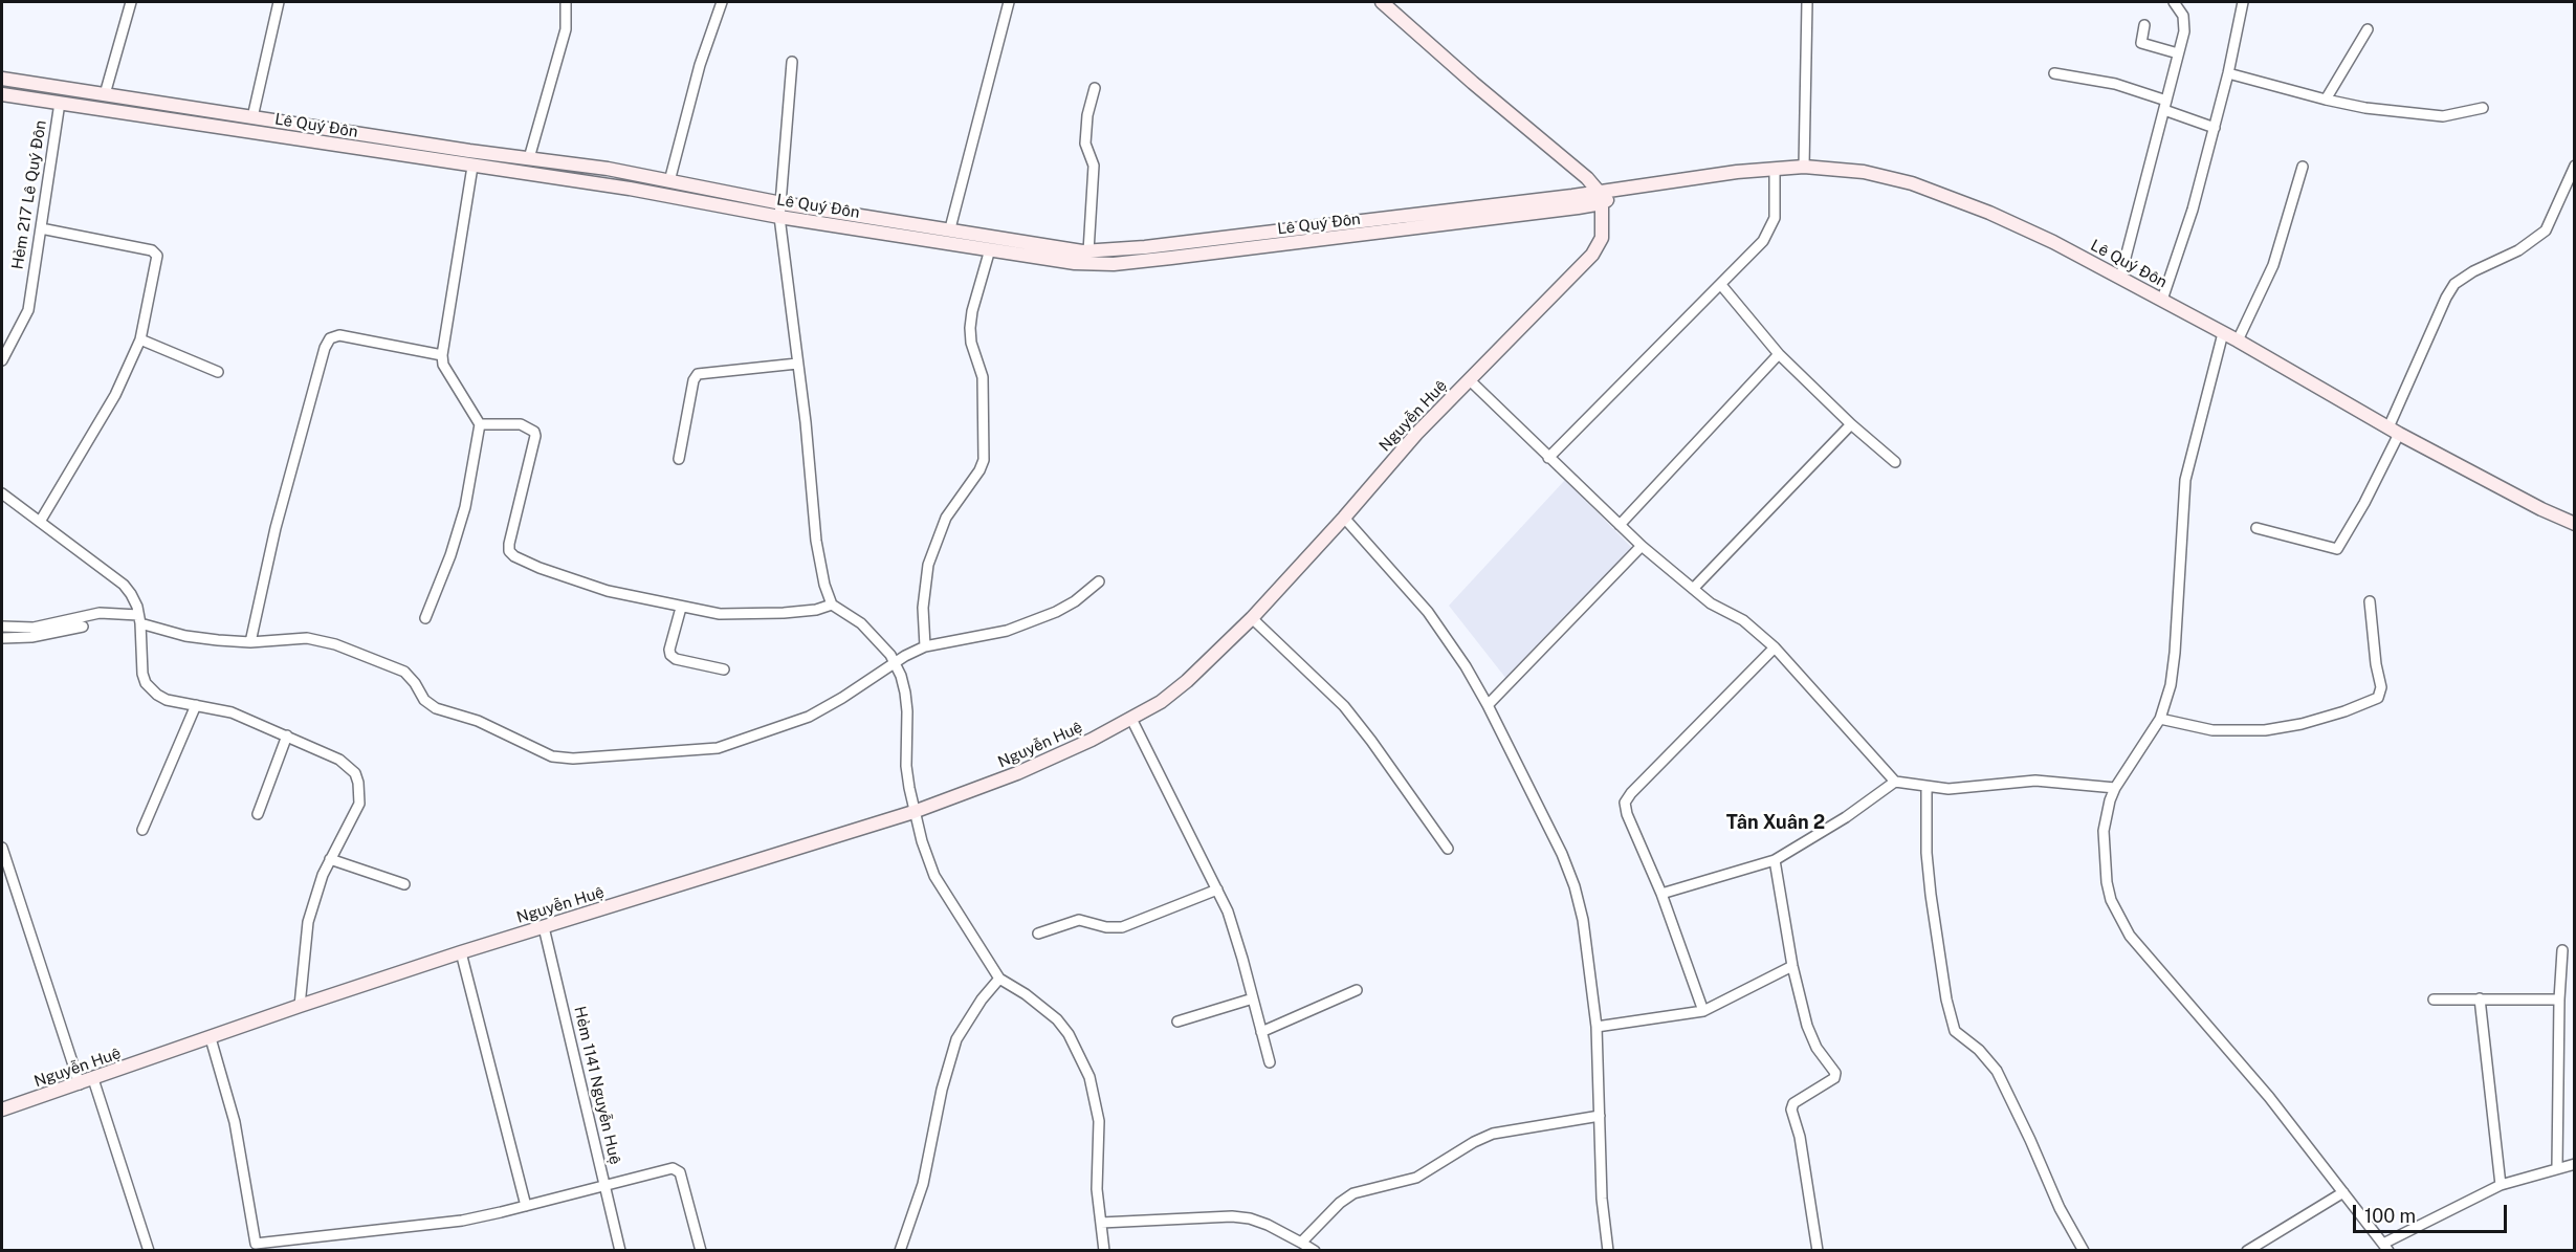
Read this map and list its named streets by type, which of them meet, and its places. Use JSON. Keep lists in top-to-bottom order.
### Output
{
  "streets": {
    "main road": ["Lê Quý Đôn", "Nguyễn Huệ"],
    "street": ["Hẻm 217 Lê Quý Đôn", "Hẻm 1141 Nguyễn Huệ"]
  },
  "crossings": [
    ["Lê Quý Đôn", "Hẻm 217 Lê Quý Đôn"],
    ["Lê Quý Đôn", "Nguyễn Huệ"],
    ["Nguyễn Huệ", "Hẻm 1141 Nguyễn Huệ"]
  ],
  "districts": ["Tân Xuân 2"],
  "scale_bar": "100 m"
}
